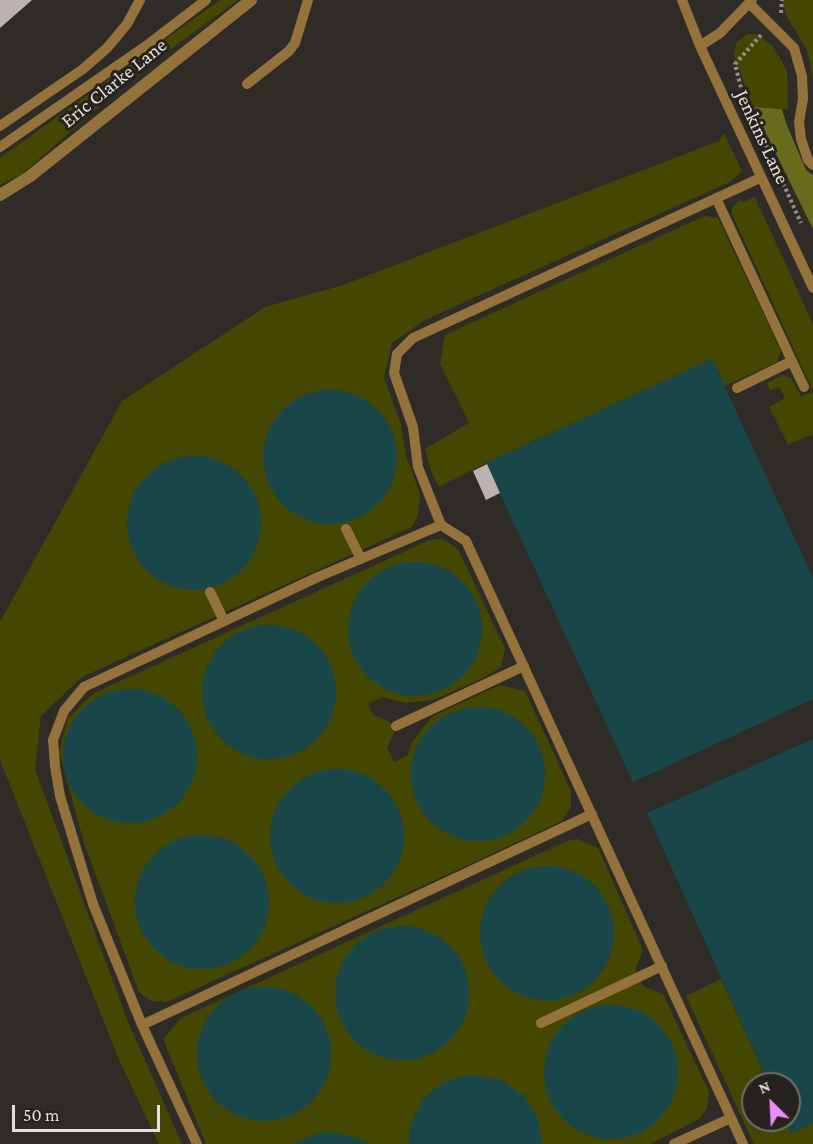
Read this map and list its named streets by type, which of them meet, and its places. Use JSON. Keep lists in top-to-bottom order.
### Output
{
  "streets": {
    "street": ["Eric Clarke Lane"],
    "lane": ["Jenkins Lane"]
  },
  "scale_bar": "50 m",
  "north": "top left"
}
